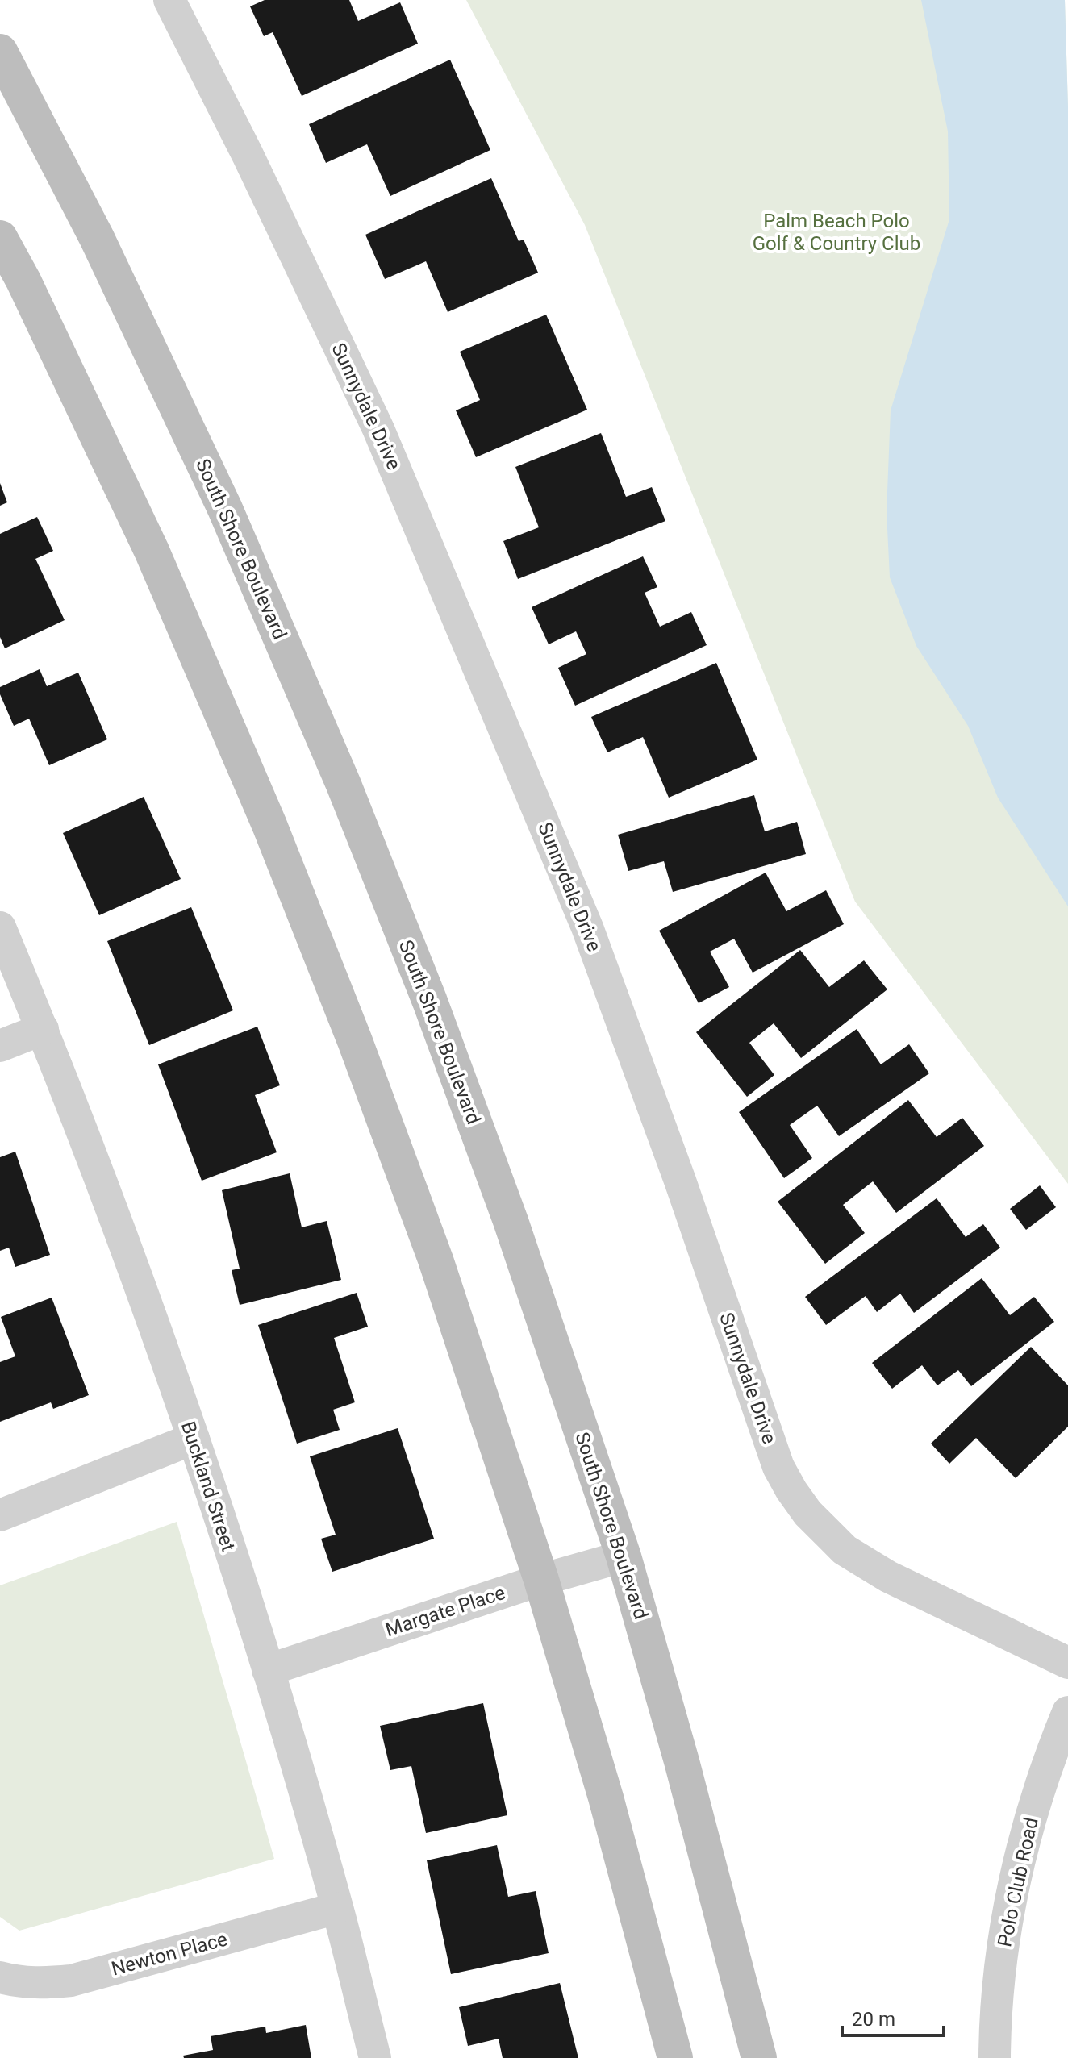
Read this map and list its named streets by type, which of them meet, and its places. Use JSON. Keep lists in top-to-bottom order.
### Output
{
  "streets": {
    "street": [
      "Sunnydale Drive",
      "South Shore Boulevard",
      "Buckland Street",
      "Margate Place",
      "Polo Club Road",
      "Newton Place"
    ]
  },
  "crossings": [
    ["South Shore Boulevard", "Margate Place"],
    ["Buckland Street", "Margate Place"],
    ["Buckland Street", "Newton Place"]
  ],
  "parks": ["Palm Beach Polo Golf & Country Club"],
  "scale_bar": "20 m"
}
